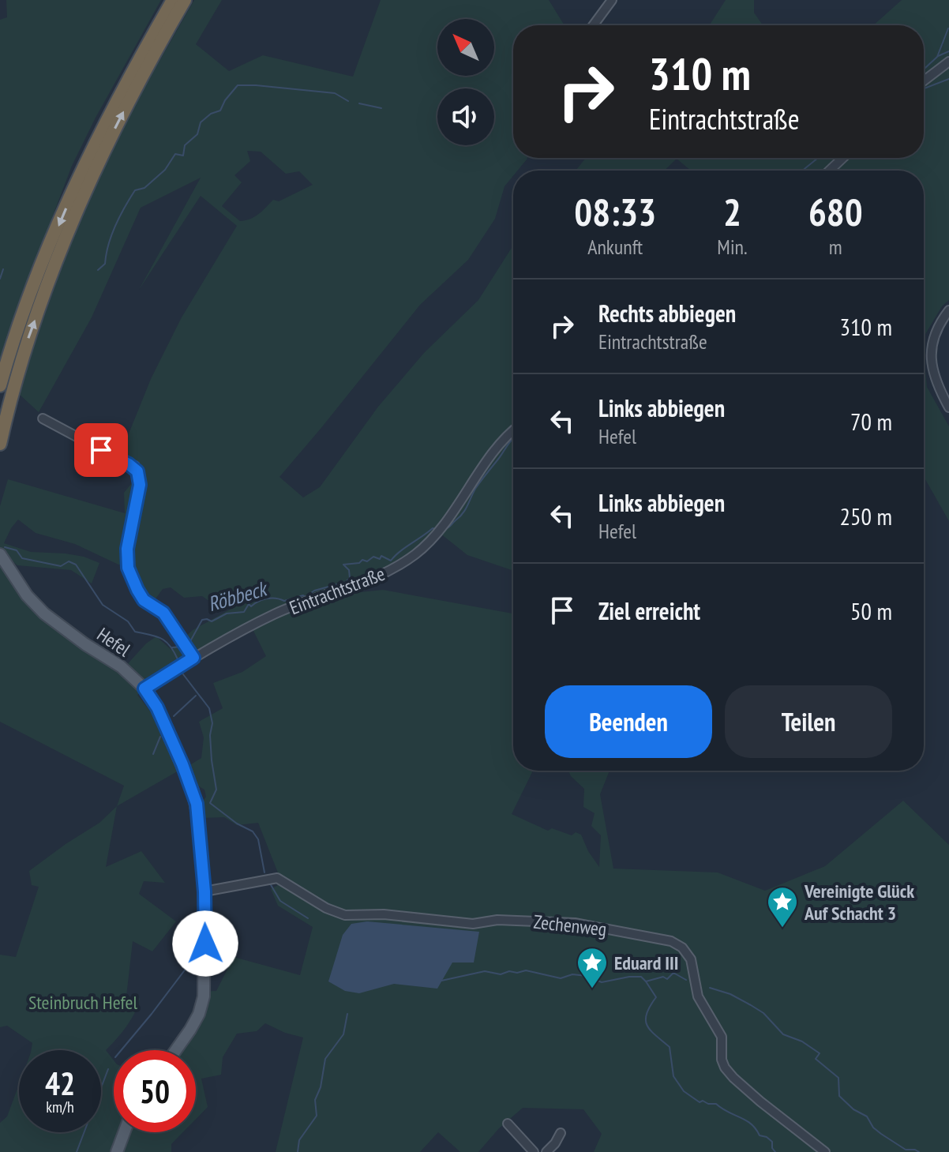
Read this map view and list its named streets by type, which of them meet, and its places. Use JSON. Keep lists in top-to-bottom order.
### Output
{
  "streets": {
    "main road": ["Hefel"],
    "street": ["Eintrachtstraße", "Zechenweg"]
  },
  "crossings": [
    ["Eintrachtstraße", "Hefel"],
    ["Hefel", "Zechenweg"]
  ],
  "water": ["Röbbeck"],
  "parks": ["Steinbruch Hefel"],
  "places": {
    "place": ["Vereinigte Glück Auf Schacht 3", "Eduard III"]
  },
  "north": "top left",
  "page": {
    "turn": ["310 m", "Eintrachtstraße"],
    "eta": [
      "08:33",
      "Ankunft",
      "2",
      "Min.",
      "680",
      "m"
    ],
    "list": [
      {
        "name": "Rechts abbiegen",
        "note": "Eintrachtstraße",
        "value": "310 m"
      },
      {
        "name": "Links abbiegen",
        "note": "Hefel",
        "value": "70 m"
      },
      {
        "name": "Links abbiegen",
        "note": "Hefel",
        "value": "250 m"
      },
      {
        "name": "Ziel erreicht",
        "value": "50 m"
      }
    ],
    "buttons": ["Beenden", "Teilen"],
    "speed": "42 km/h",
    "limit": "50"
  }
}
